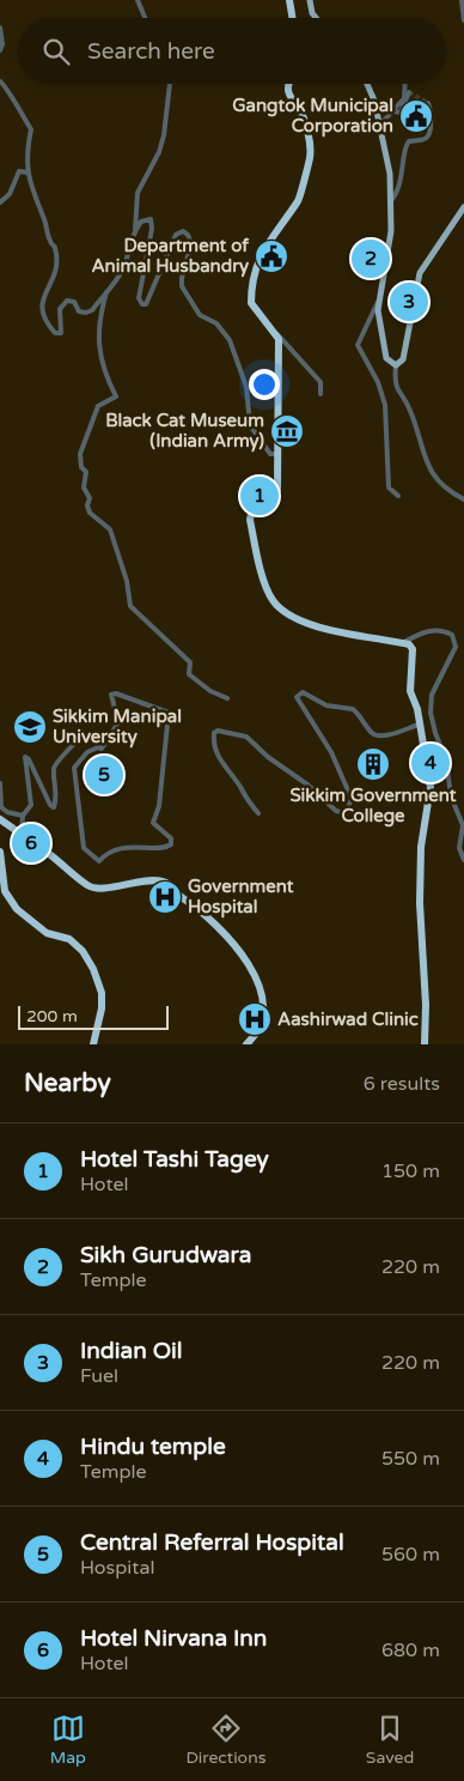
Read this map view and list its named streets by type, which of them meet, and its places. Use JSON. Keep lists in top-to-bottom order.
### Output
{
  "places": {
    "public building": ["Gangtok Municipal Corporation", "Department of Animal Husbandry"],
    "museum": ["Black Cat Museum (Indian Army)"],
    "school or university": ["Sikkim Manipal University"],
    "building": ["Sikkim Government College"],
    "hospital": ["Government Hospital", "Aashirwad Clinic"]
  },
  "scale_bar": "200 m",
  "page": {
    "search": "Search here",
    "pins": [
      "2",
      "3",
      "1",
      "4",
      "5",
      "6"
    ],
    "scale": "200 m",
    "heading": ["Nearby", "6 results"],
    "list": [
      {
        "mark": "1",
        "name": "Hotel Tashi Tagey",
        "note": "Hotel",
        "value": "150 m"
      },
      {
        "mark": "2",
        "name": "Sikh Gurudwara",
        "note": "Temple",
        "value": "220 m"
      },
      {
        "mark": "3",
        "name": "Indian Oil",
        "note": "Fuel",
        "value": "220 m"
      },
      {
        "mark": "4",
        "name": "Hindu temple",
        "note": "Temple",
        "value": "550 m"
      },
      {
        "mark": "5",
        "name": "Central Referral Hospital",
        "note": "Hospital",
        "value": "560 m"
      },
      {
        "mark": "6",
        "name": "Hotel Nirvana Inn",
        "note": "Hotel",
        "value": "680 m"
      }
    ],
    "nav": ["Map", "Directions", "Saved"]
  }
}
